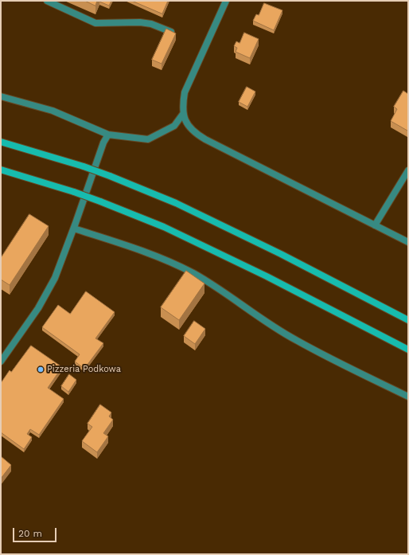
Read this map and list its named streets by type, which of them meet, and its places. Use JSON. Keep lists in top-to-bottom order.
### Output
{
  "places": ["Pizzeria Podkowa"],
  "scale_bar": "20 m"
}
